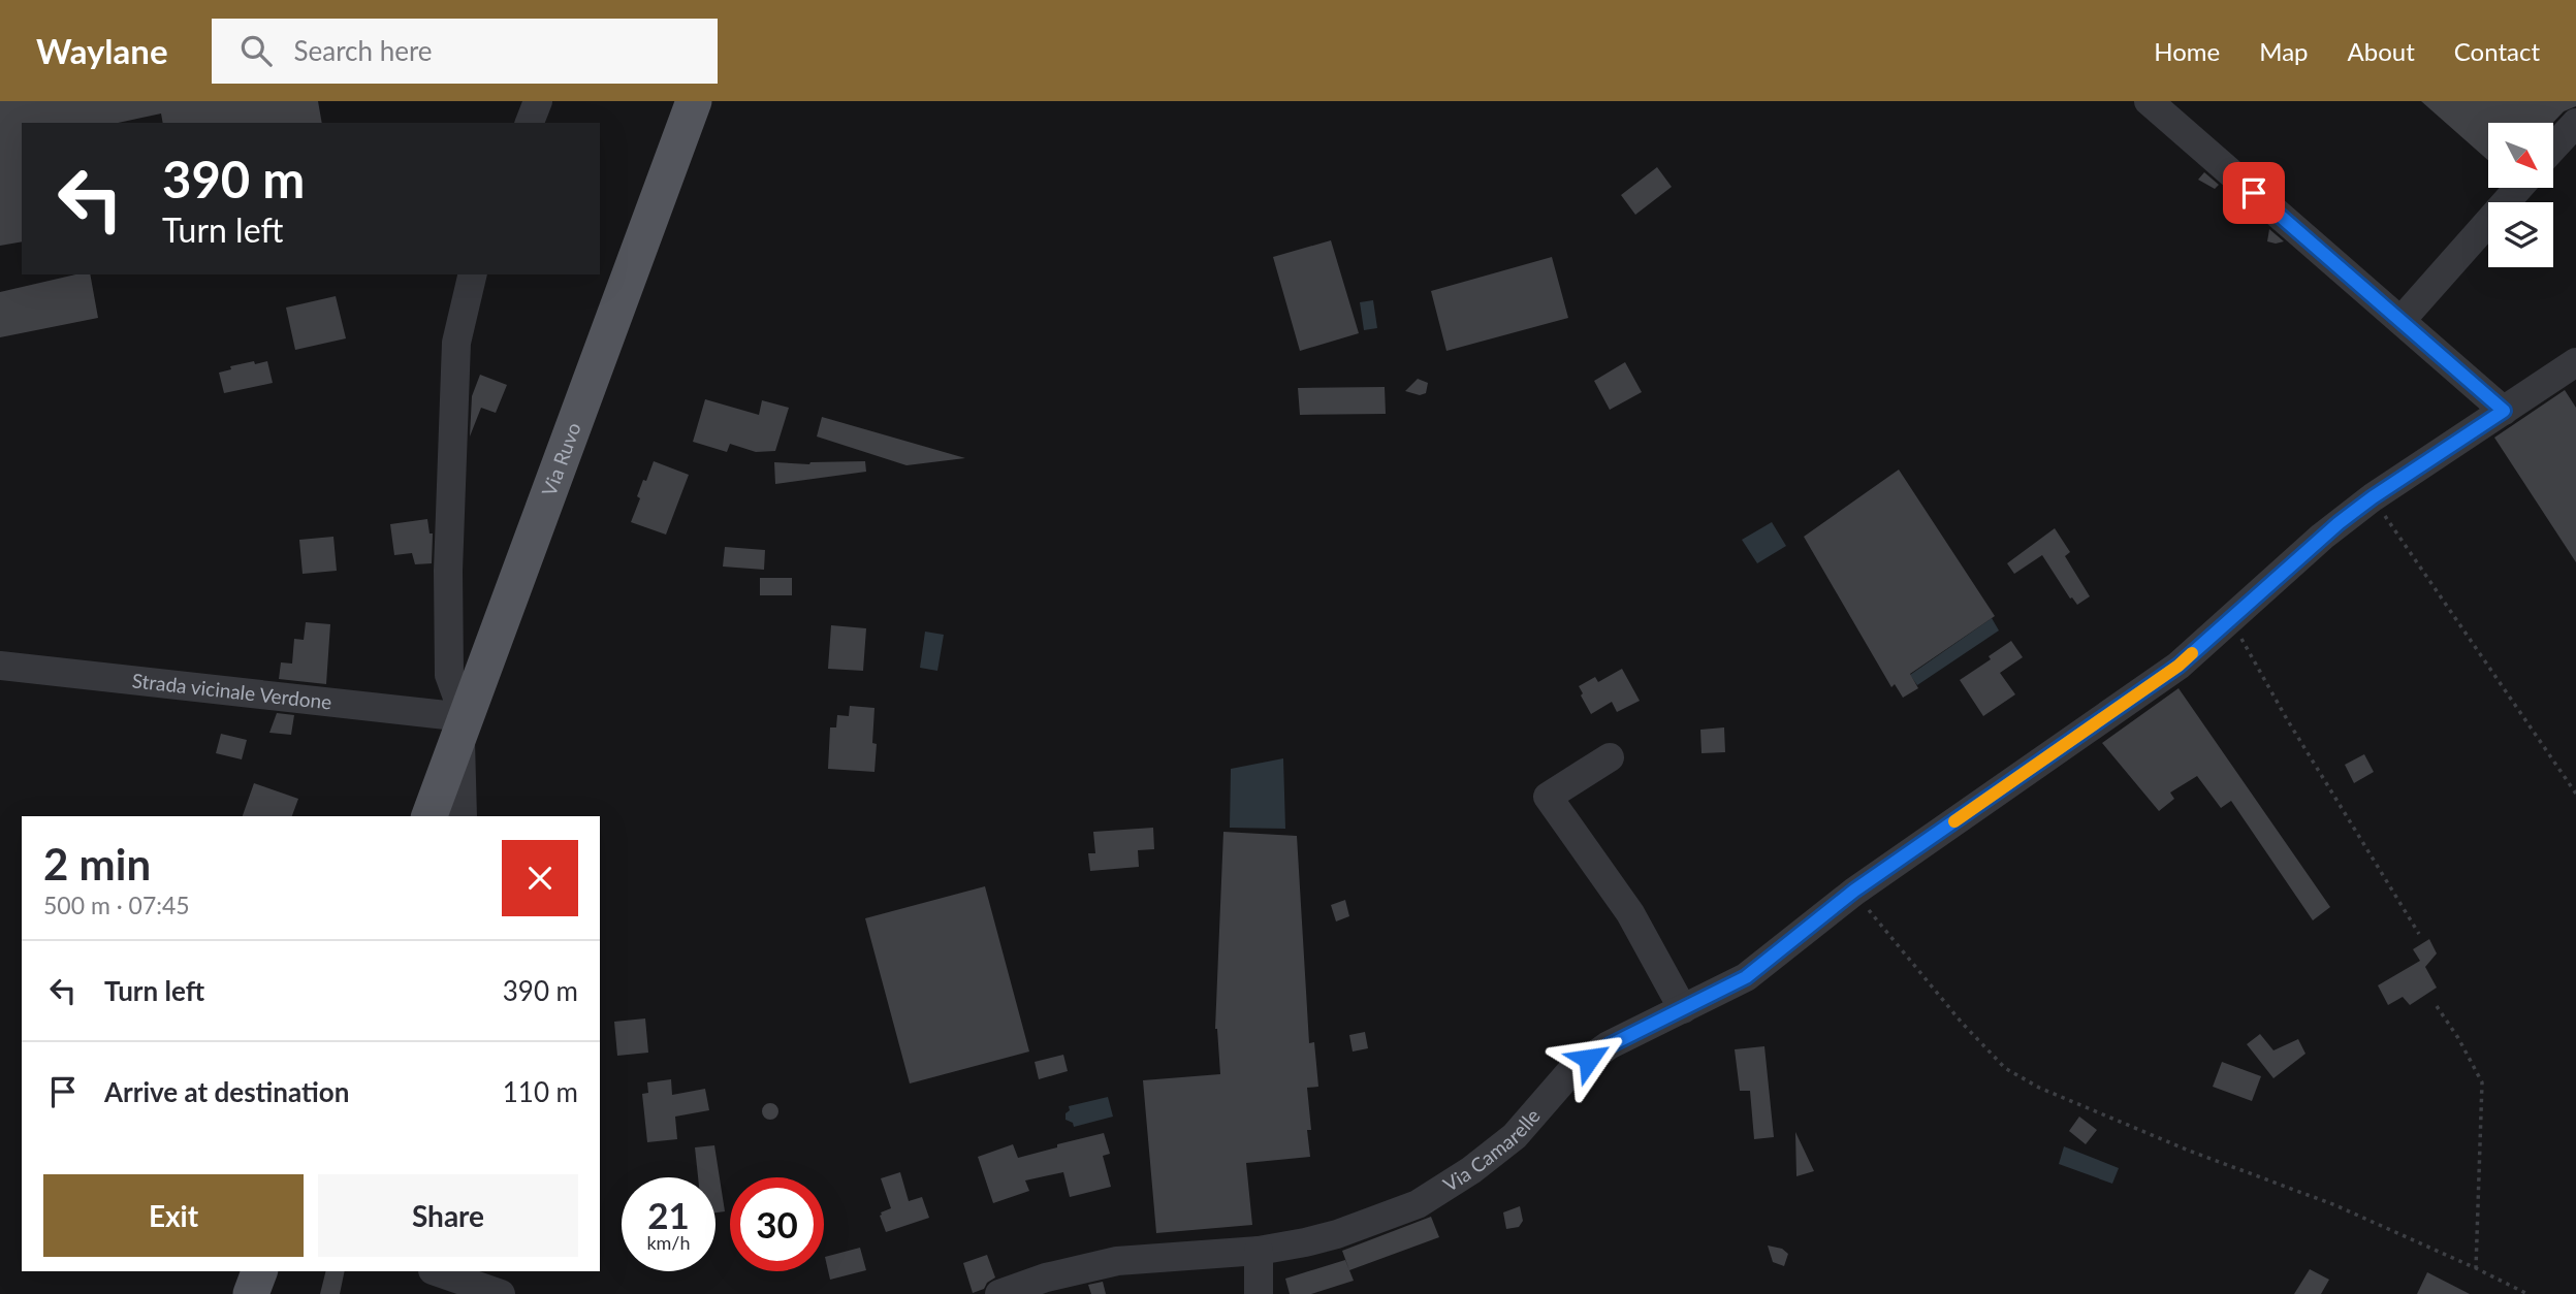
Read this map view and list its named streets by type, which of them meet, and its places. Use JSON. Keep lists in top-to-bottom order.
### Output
{
  "streets": {
    "main road": ["Via Ruvo"],
    "street": ["Strada vicinale Verdone", "Via Camarelle"]
  },
  "crossings": [
    ["Via Ruvo", "Strada vicinale Verdone"]
  ],
  "north": "bottom right",
  "page": {
    "header": "Waylane",
    "search": "Search here",
    "nav": [
      "Home",
      "Map",
      "About",
      "Contact"
    ],
    "turn": ["390 m", "Turn left"],
    "heading": ["2 min", "500 m · 07:45"],
    "list": [
      {
        "name": "Turn left",
        "value": "390 m"
      },
      {
        "name": "Arrive at destination",
        "value": "110 m"
      }
    ],
    "buttons": ["Exit", "Share"],
    "speed": "21 km/h",
    "limit": "30"
  }
}
